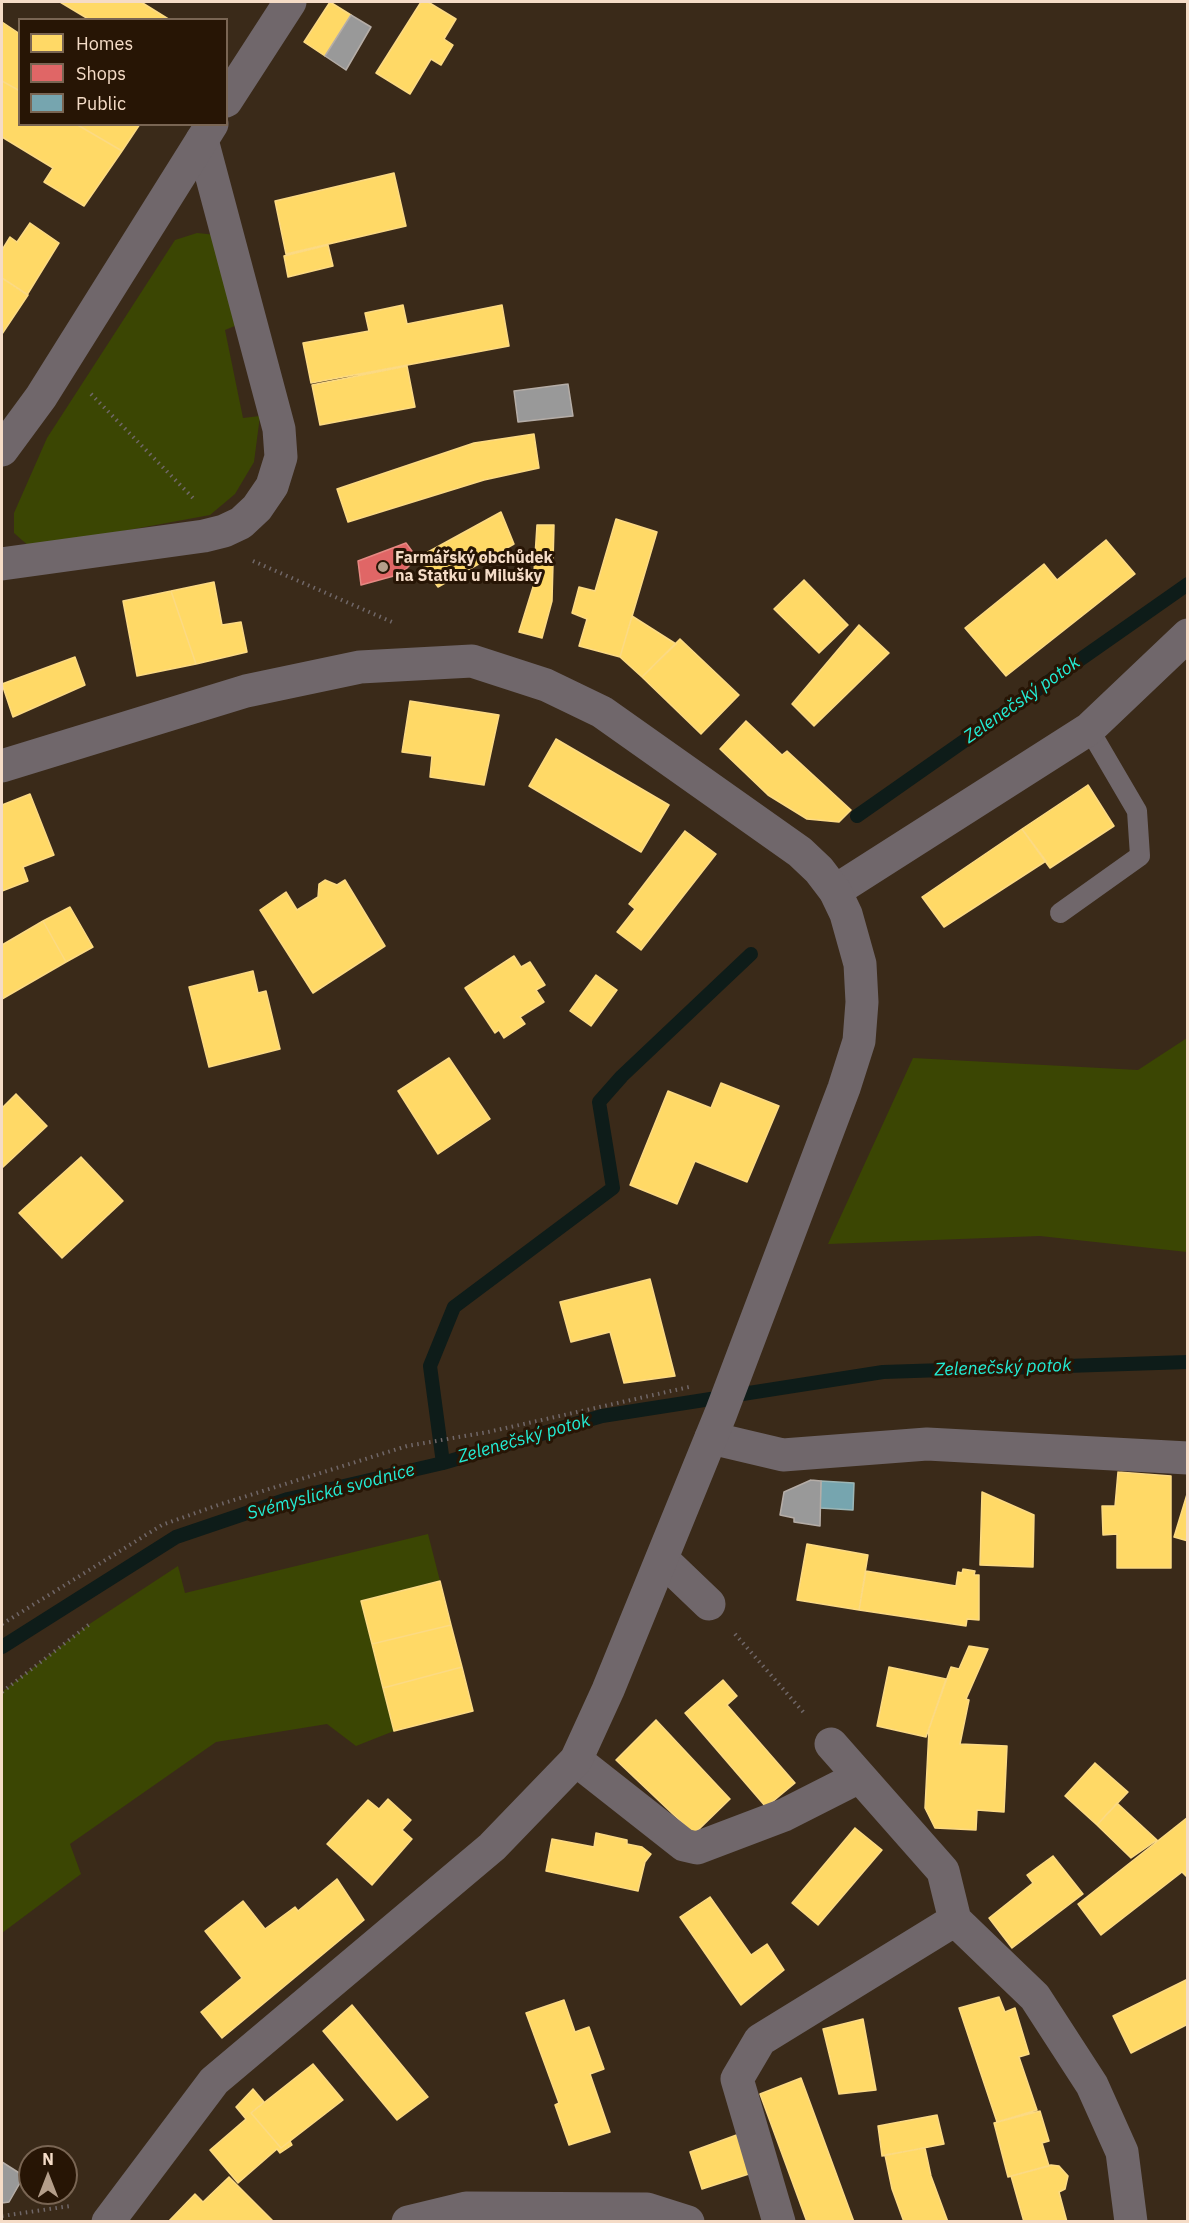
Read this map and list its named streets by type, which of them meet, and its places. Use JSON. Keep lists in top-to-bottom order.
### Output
{
  "water": ["Zelenečský potok", "Svémyslická svodnice"],
  "places": ["Farmářský obchůdek na Statku u Milušky"],
  "legend": ["Homes", "Shops", "Public"],
  "north": "top"
}
